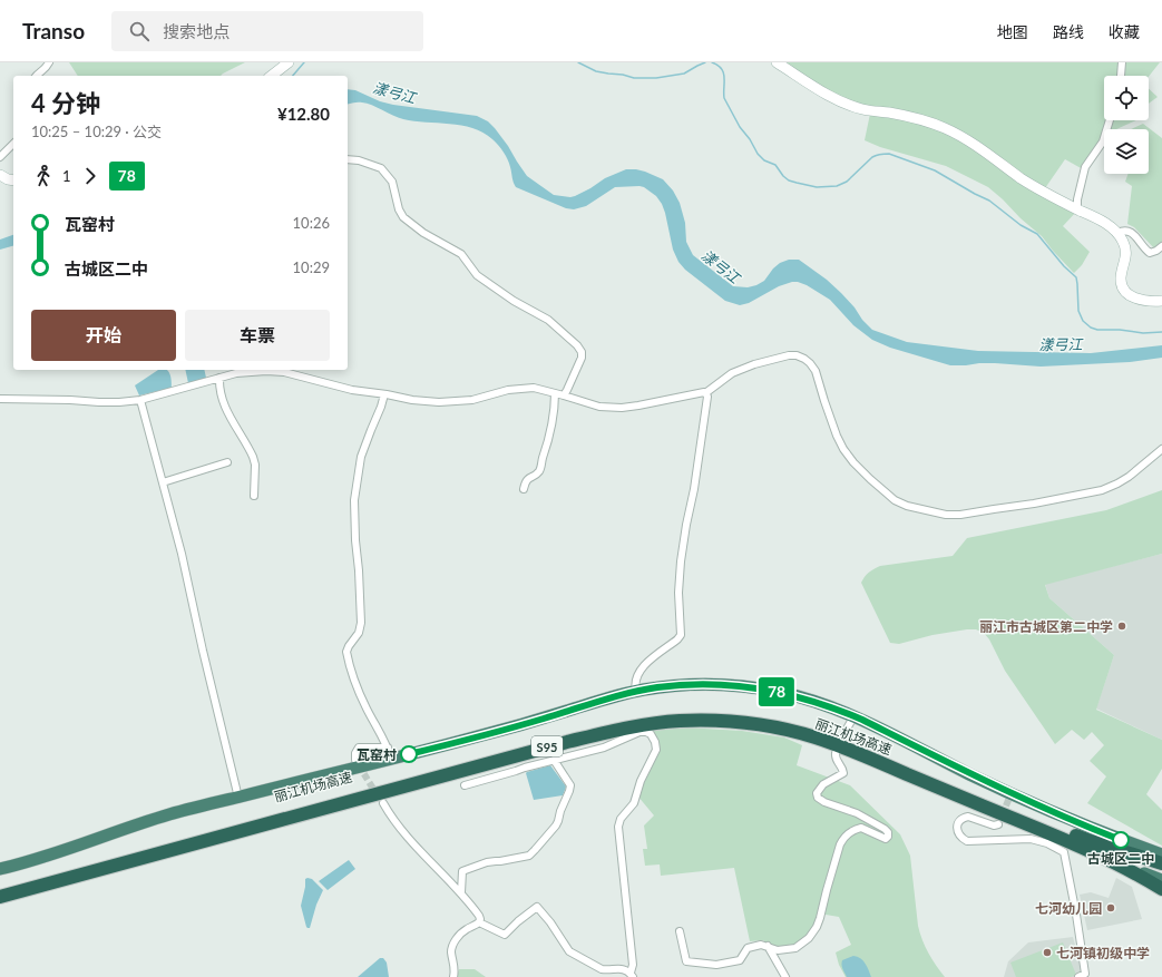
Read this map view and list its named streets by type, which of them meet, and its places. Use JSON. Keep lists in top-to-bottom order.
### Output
{
  "streets": {
    "highway": ["丽江机场高速", "S95"]
  },
  "water": ["漾弓江"],
  "places": [
    "丽江市古城区第二中学",
    "瓦窑村",
    "古城区二中",
    "七河幼儿园",
    "七河镇初级中学"
  ],
  "lines": ["bus line 78"],
  "page": {
    "header": "Transo",
    "search": "搜索地点",
    "nav": ["地图", "路线", "收藏"],
    "on_map": "78",
    "heading": ["4 分钟", "10:25 – 10:29 · 公交", "¥12.80"],
    "legs": ["1", "78"],
    "list": [
      {
        "name": "瓦窑村",
        "value": "10:26"
      },
      {
        "name": "古城区二中",
        "value": "10:29"
      }
    ],
    "buttons": ["开始", "车票"]
  }
}
